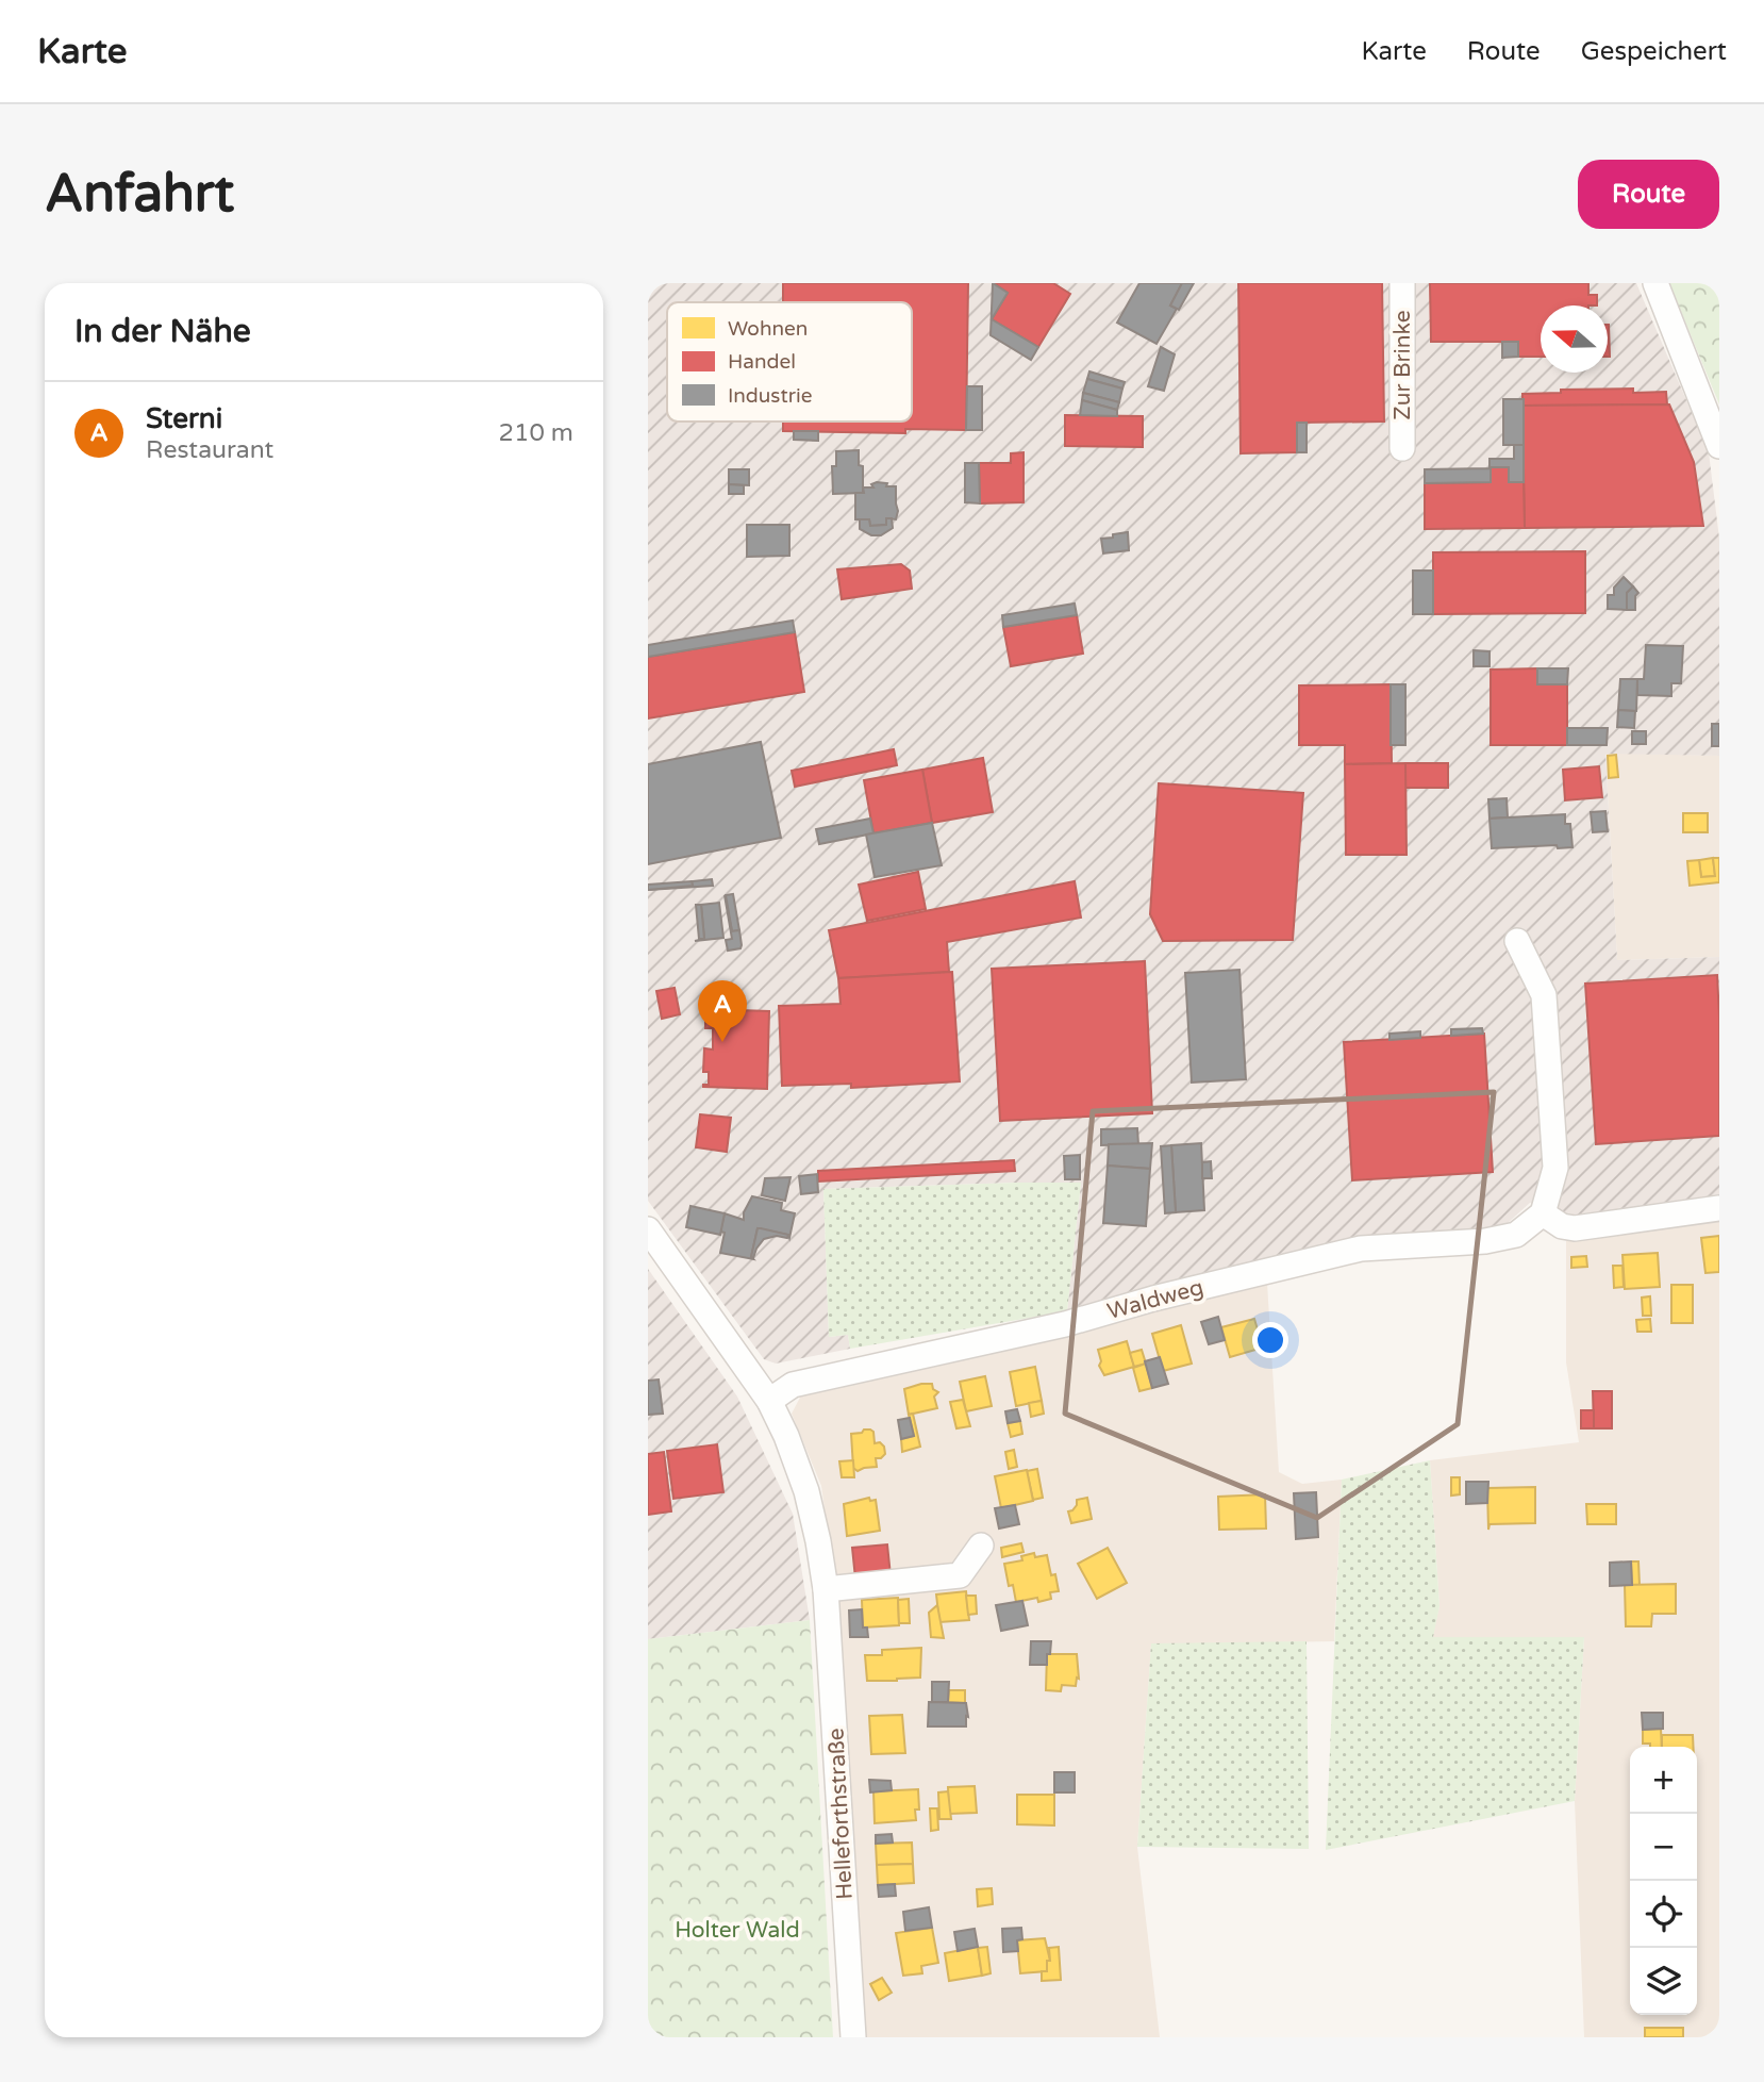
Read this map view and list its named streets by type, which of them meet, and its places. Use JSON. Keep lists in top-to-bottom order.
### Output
{
  "streets": {
    "street": ["Zur Brinke", "Waldweg", "Helleforthstraße"]
  },
  "crossings": [
    ["Waldweg", "Helleforthstraße"]
  ],
  "parks": ["Holter Wald"],
  "legend": ["Wohnen", "Handel", "Industrie"],
  "north": "left",
  "page": {
    "header": "Karte",
    "nav": ["Karte", "Route", "Gespeichert"],
    "buttons": "Route",
    "title": "Anfahrt",
    "heading": "In der Nähe",
    "list": [
      {
        "mark": "A",
        "name": "Sterni",
        "note": "Restaurant",
        "value": "210 m"
      }
    ],
    "pins": "A",
    "map_buttons": ["+", "−"]
  }
}
